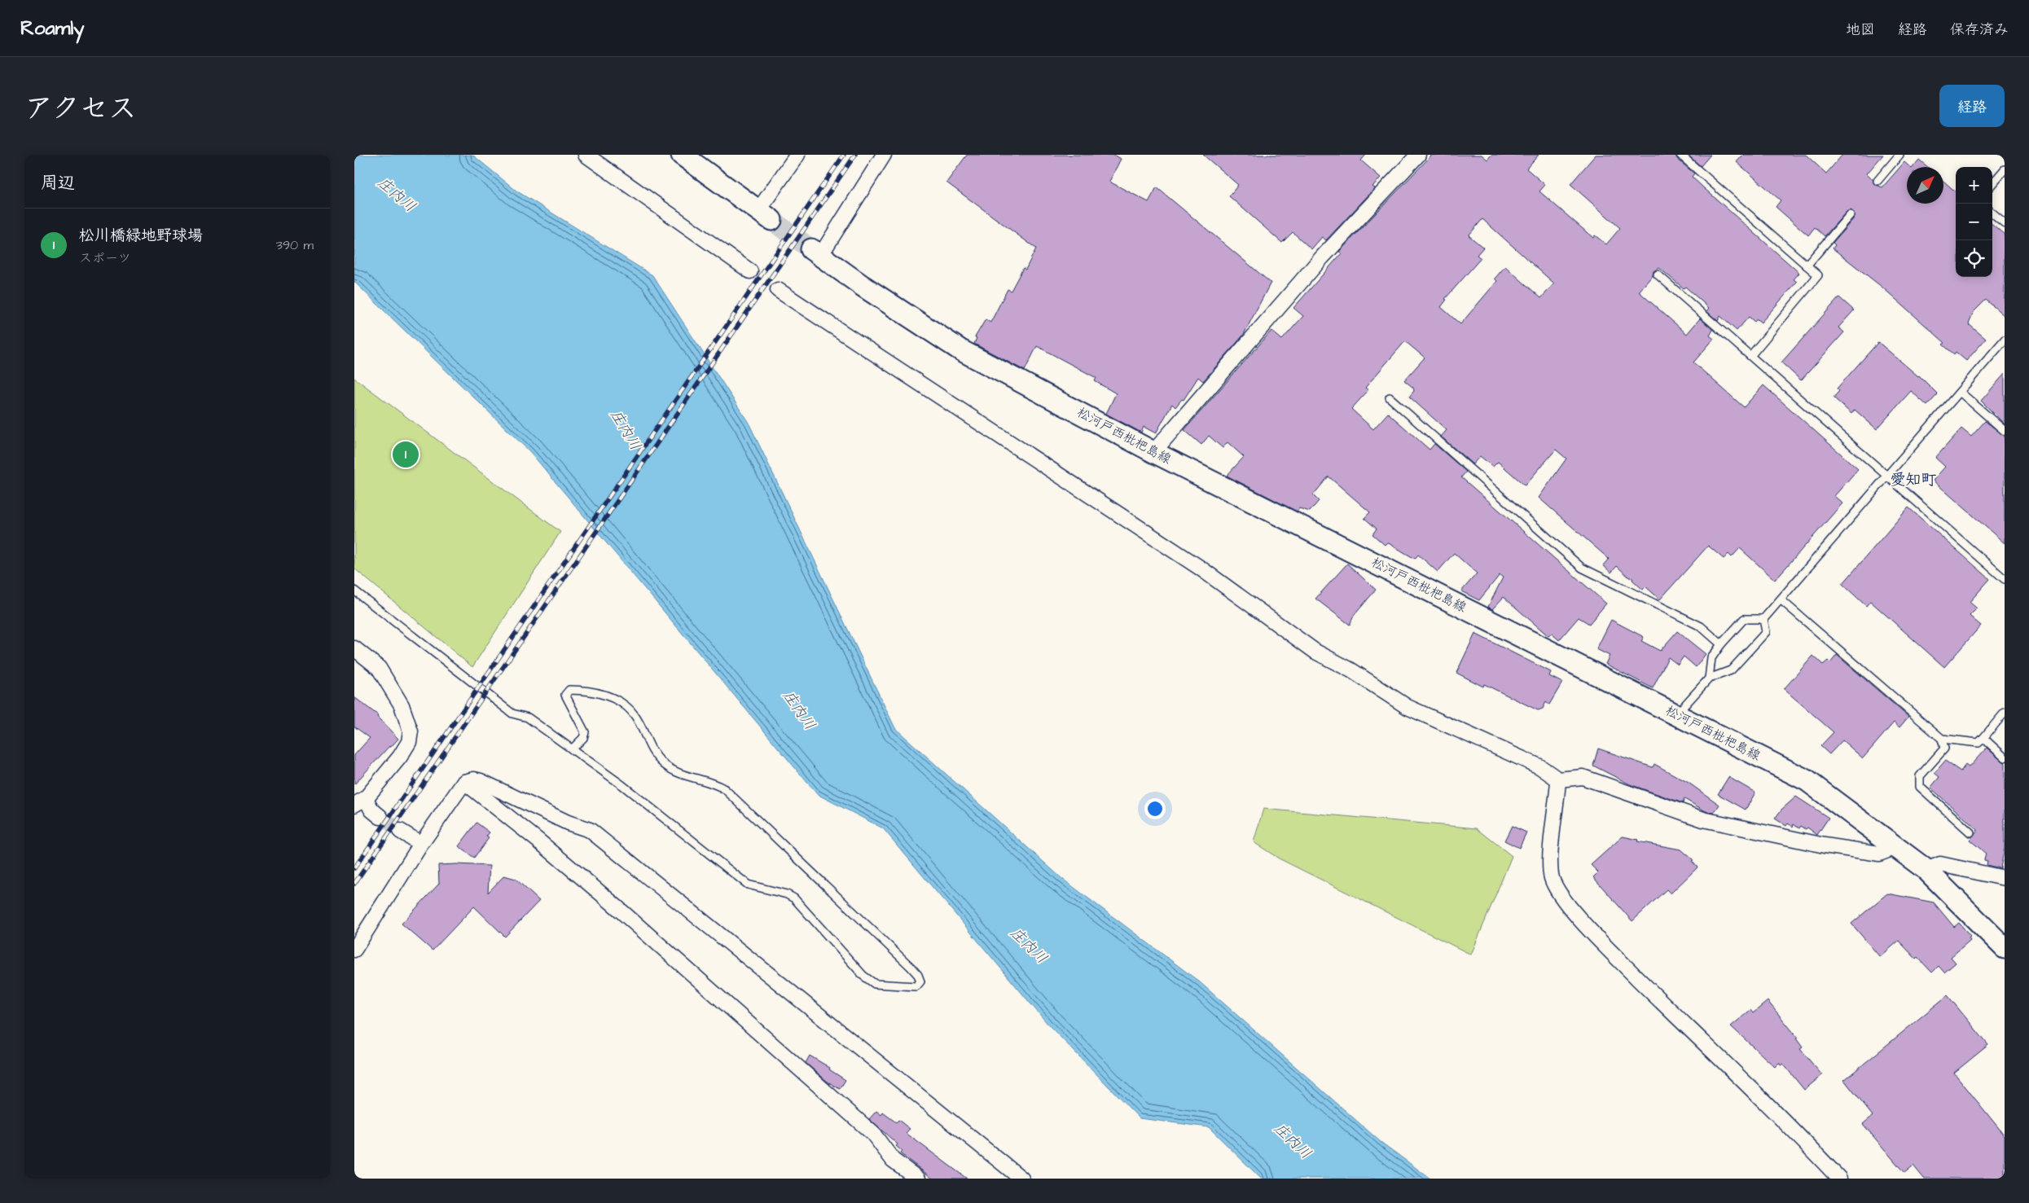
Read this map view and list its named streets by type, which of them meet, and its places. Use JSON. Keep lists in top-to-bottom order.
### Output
{
  "streets": {
    "main road": ["松河戸西枇杷島線"]
  },
  "districts": ["愛知町"],
  "water": ["庄内川"],
  "north": "top right",
  "page": {
    "header": "Roamly",
    "nav": ["地図", "経路", "保存済み"],
    "title": "アクセス",
    "buttons": "経路",
    "heading": "周辺",
    "map_buttons": ["+", "−"],
    "list": [
      {
        "mark": "1",
        "name": "松川橋緑地野球場",
        "note": "スポーツ",
        "value": "390 m"
      }
    ],
    "pins": "1"
  }
}
